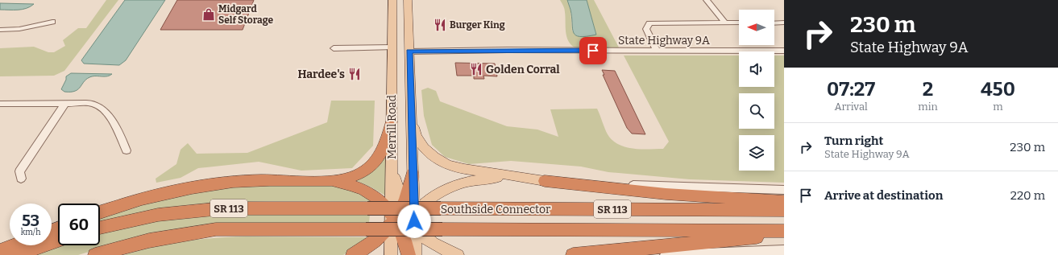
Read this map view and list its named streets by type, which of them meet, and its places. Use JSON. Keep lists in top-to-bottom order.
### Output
{
  "streets": {
    "highway": ["SR 113", "Southside Connector"],
    "main road": ["Merrill Road"],
    "street": ["State Highway 9A"]
  },
  "crossings": [
    ["State Highway 9A", "Merrill Road"]
  ],
  "places": {
    "shop": ["Midgard Self Storage"],
    "restaurant": ["Burger King", "Golden Corral", "Hardee's"]
  },
  "north": "left",
  "page": {
    "turn": ["230 m", "State Highway 9A"],
    "eta": [
      "07:27",
      "Arrival",
      "2",
      "min",
      "450",
      "m"
    ],
    "list": [
      {
        "name": "Turn right",
        "note": "State Highway 9A",
        "value": "230 m"
      },
      {
        "name": "Arrive at destination",
        "value": "220 m"
      }
    ],
    "speed": "53 km/h",
    "limit": "60"
  }
}
